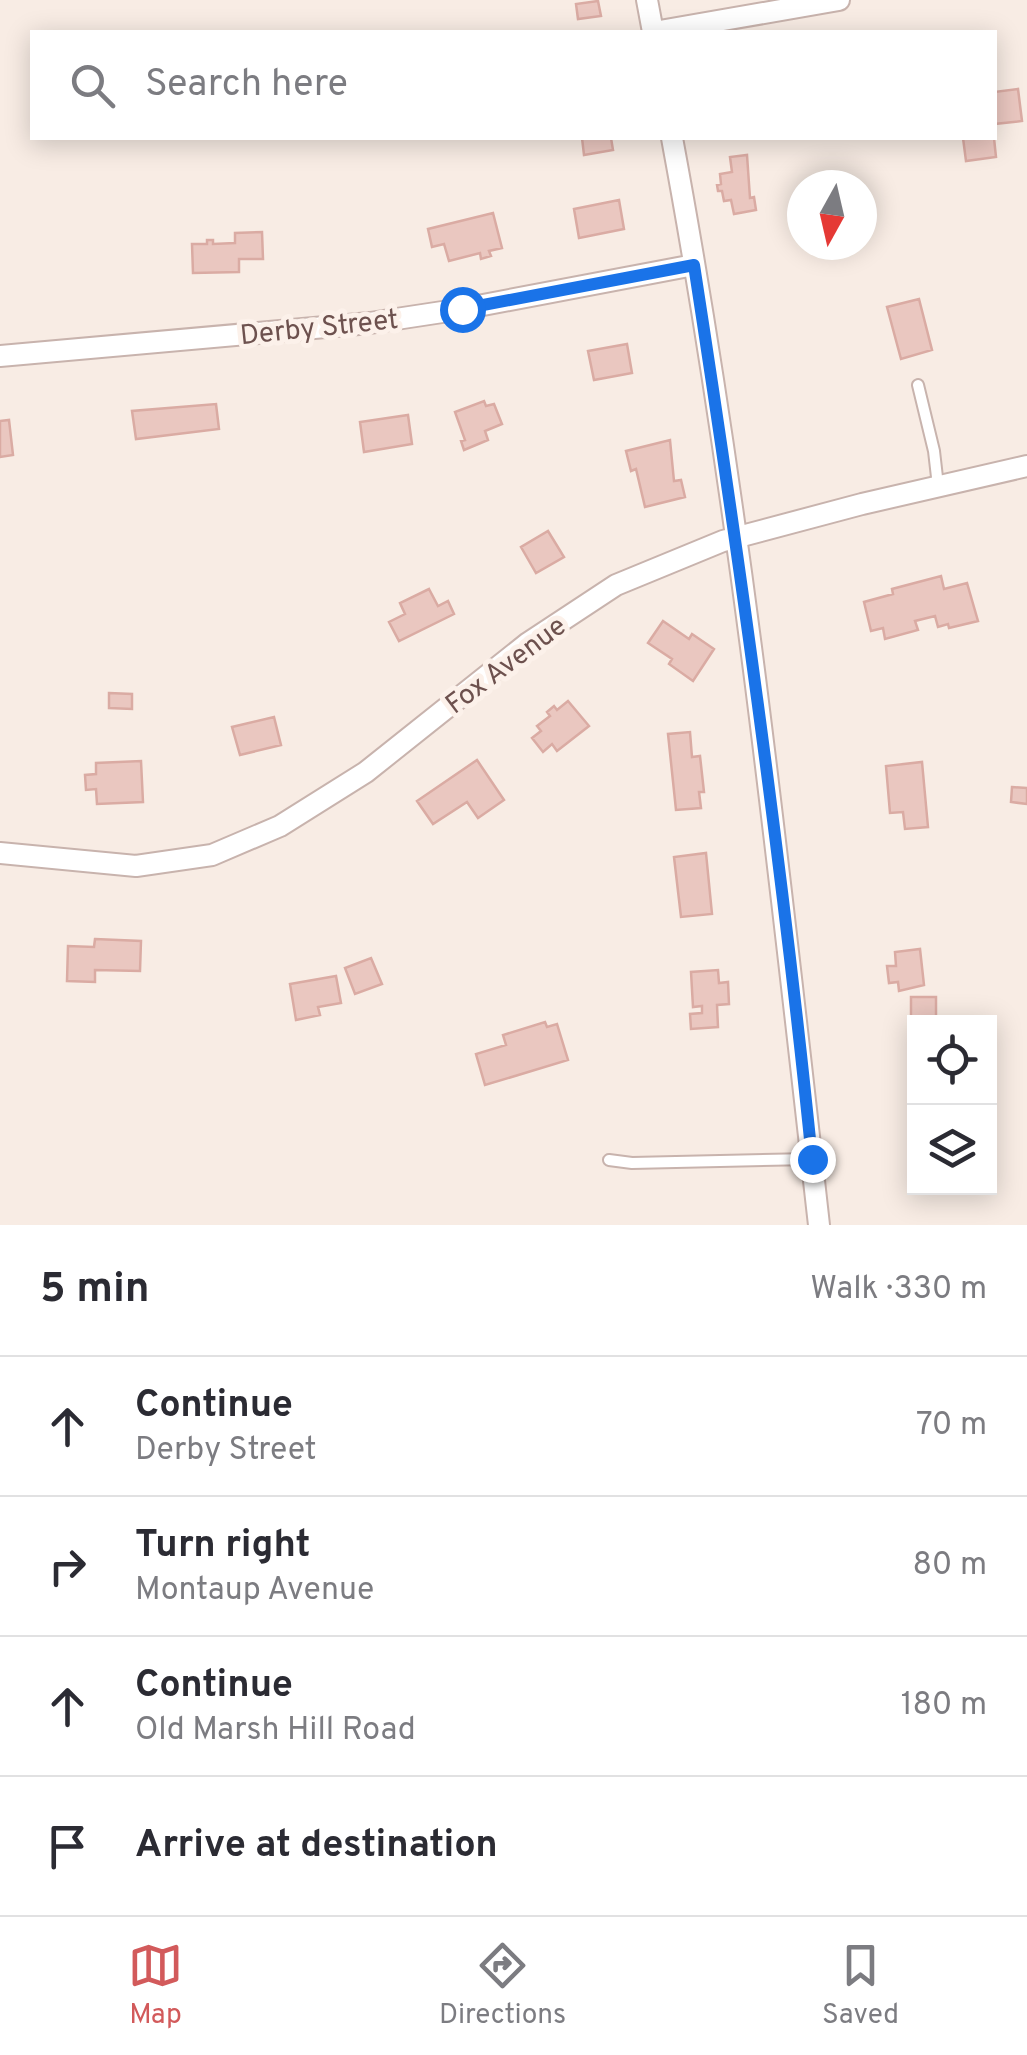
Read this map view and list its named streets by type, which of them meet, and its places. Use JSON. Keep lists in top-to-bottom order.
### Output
{
  "streets": {
    "street": ["Derby Street", "Fox Avenue"]
  },
  "north": "bottom",
  "page": {
    "search": "Search here",
    "heading": ["5 min", "Walk · 330 m"],
    "list": [
      ["Continue", "Derby Street", "70 m"],
      ["Turn right", "Montaup Avenue", "80 m"],
      ["Continue", "Old Marsh Hill Road", "180 m"],
      "Arrive at destination"
    ],
    "nav": ["Map", "Directions", "Saved"]
  }
}
